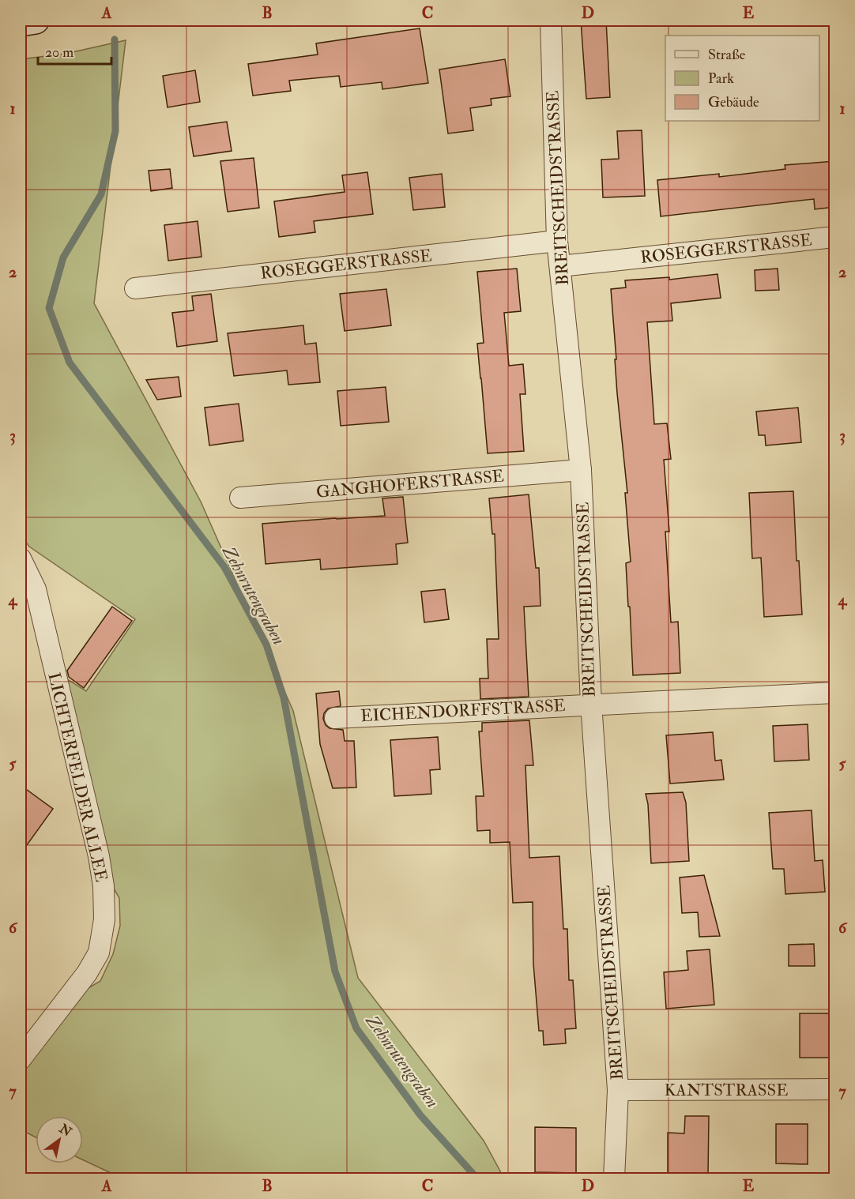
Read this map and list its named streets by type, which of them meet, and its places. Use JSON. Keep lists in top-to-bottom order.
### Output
{
  "streets": {
    "street": [
      "BREITSCHEIDSTRASSE",
      "ROSEGGERSTRASSE",
      "GANGHOFERSTRASSE",
      "EICHENDORFFSTRASSE",
      "LICHTERFELDER ALLEE",
      "KANTSTRASSE"
    ]
  },
  "crossings": [
    ["BREITSCHEIDSTRASSE", "ROSEGGERSTRASSE"],
    ["BREITSCHEIDSTRASSE", "GANGHOFERSTRASSE"],
    ["BREITSCHEIDSTRASSE", "EICHENDORFFSTRASSE"],
    ["BREITSCHEIDSTRASSE", "KANTSTRASSE"]
  ],
  "water": ["Zehnrutengraben"],
  "legend": ["Straße", "Park", "Gebäude"],
  "scale_bar": "20 m",
  "north": "top right",
  "grid": {
    "columns": [
      "A",
      "B",
      "C",
      "D",
      "E"
    ],
    "rows": [
      "1",
      "2",
      "3",
      "4",
      "5",
      "6",
      "7"
    ]
  }
}
